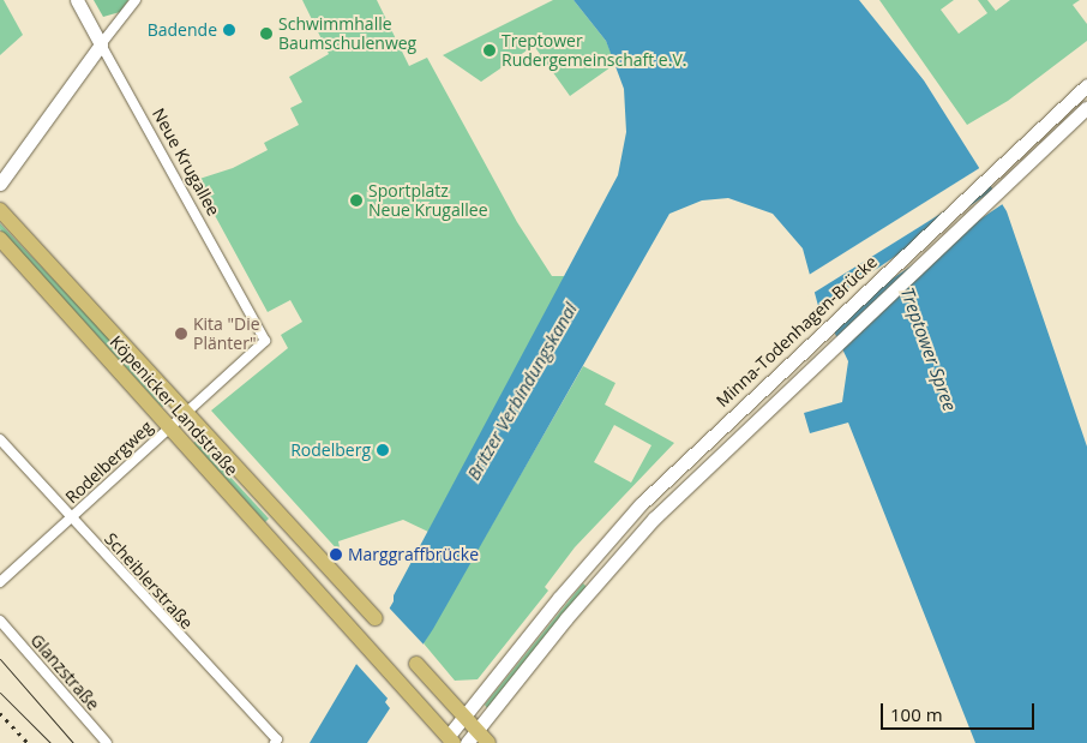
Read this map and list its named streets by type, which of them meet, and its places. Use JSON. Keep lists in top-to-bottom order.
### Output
{
  "streets": {
    "main road": ["Neue Krugallee", "Minna-Todenhagen-Brücke", "Köpenicker Landstraße"],
    "street": ["Rodelbergweg", "Scheiblerstraße", "Glanzstraße"]
  },
  "crossings": [
    ["Neue Krugallee", "Rodelbergweg"],
    ["Minna-Todenhagen-Brücke", "Köpenicker Landstraße"],
    ["Köpenicker Landstraße", "Rodelbergweg"],
    ["Rodelbergweg", "Scheiblerstraße"]
  ],
  "water": ["Treptower Spree", "Britzer Verbindungskanal"],
  "places": [
    "Badende",
    "Schwimmhalle Baumschulenweg",
    "Treptower Rudergemeinschaft e.V.",
    "Sportplatz Neue Krugallee",
    "Kita \"Die Plänter\"",
    "Rodelberg",
    "Marggraffbrücke"
  ],
  "scale_bar": "100 m"
}
